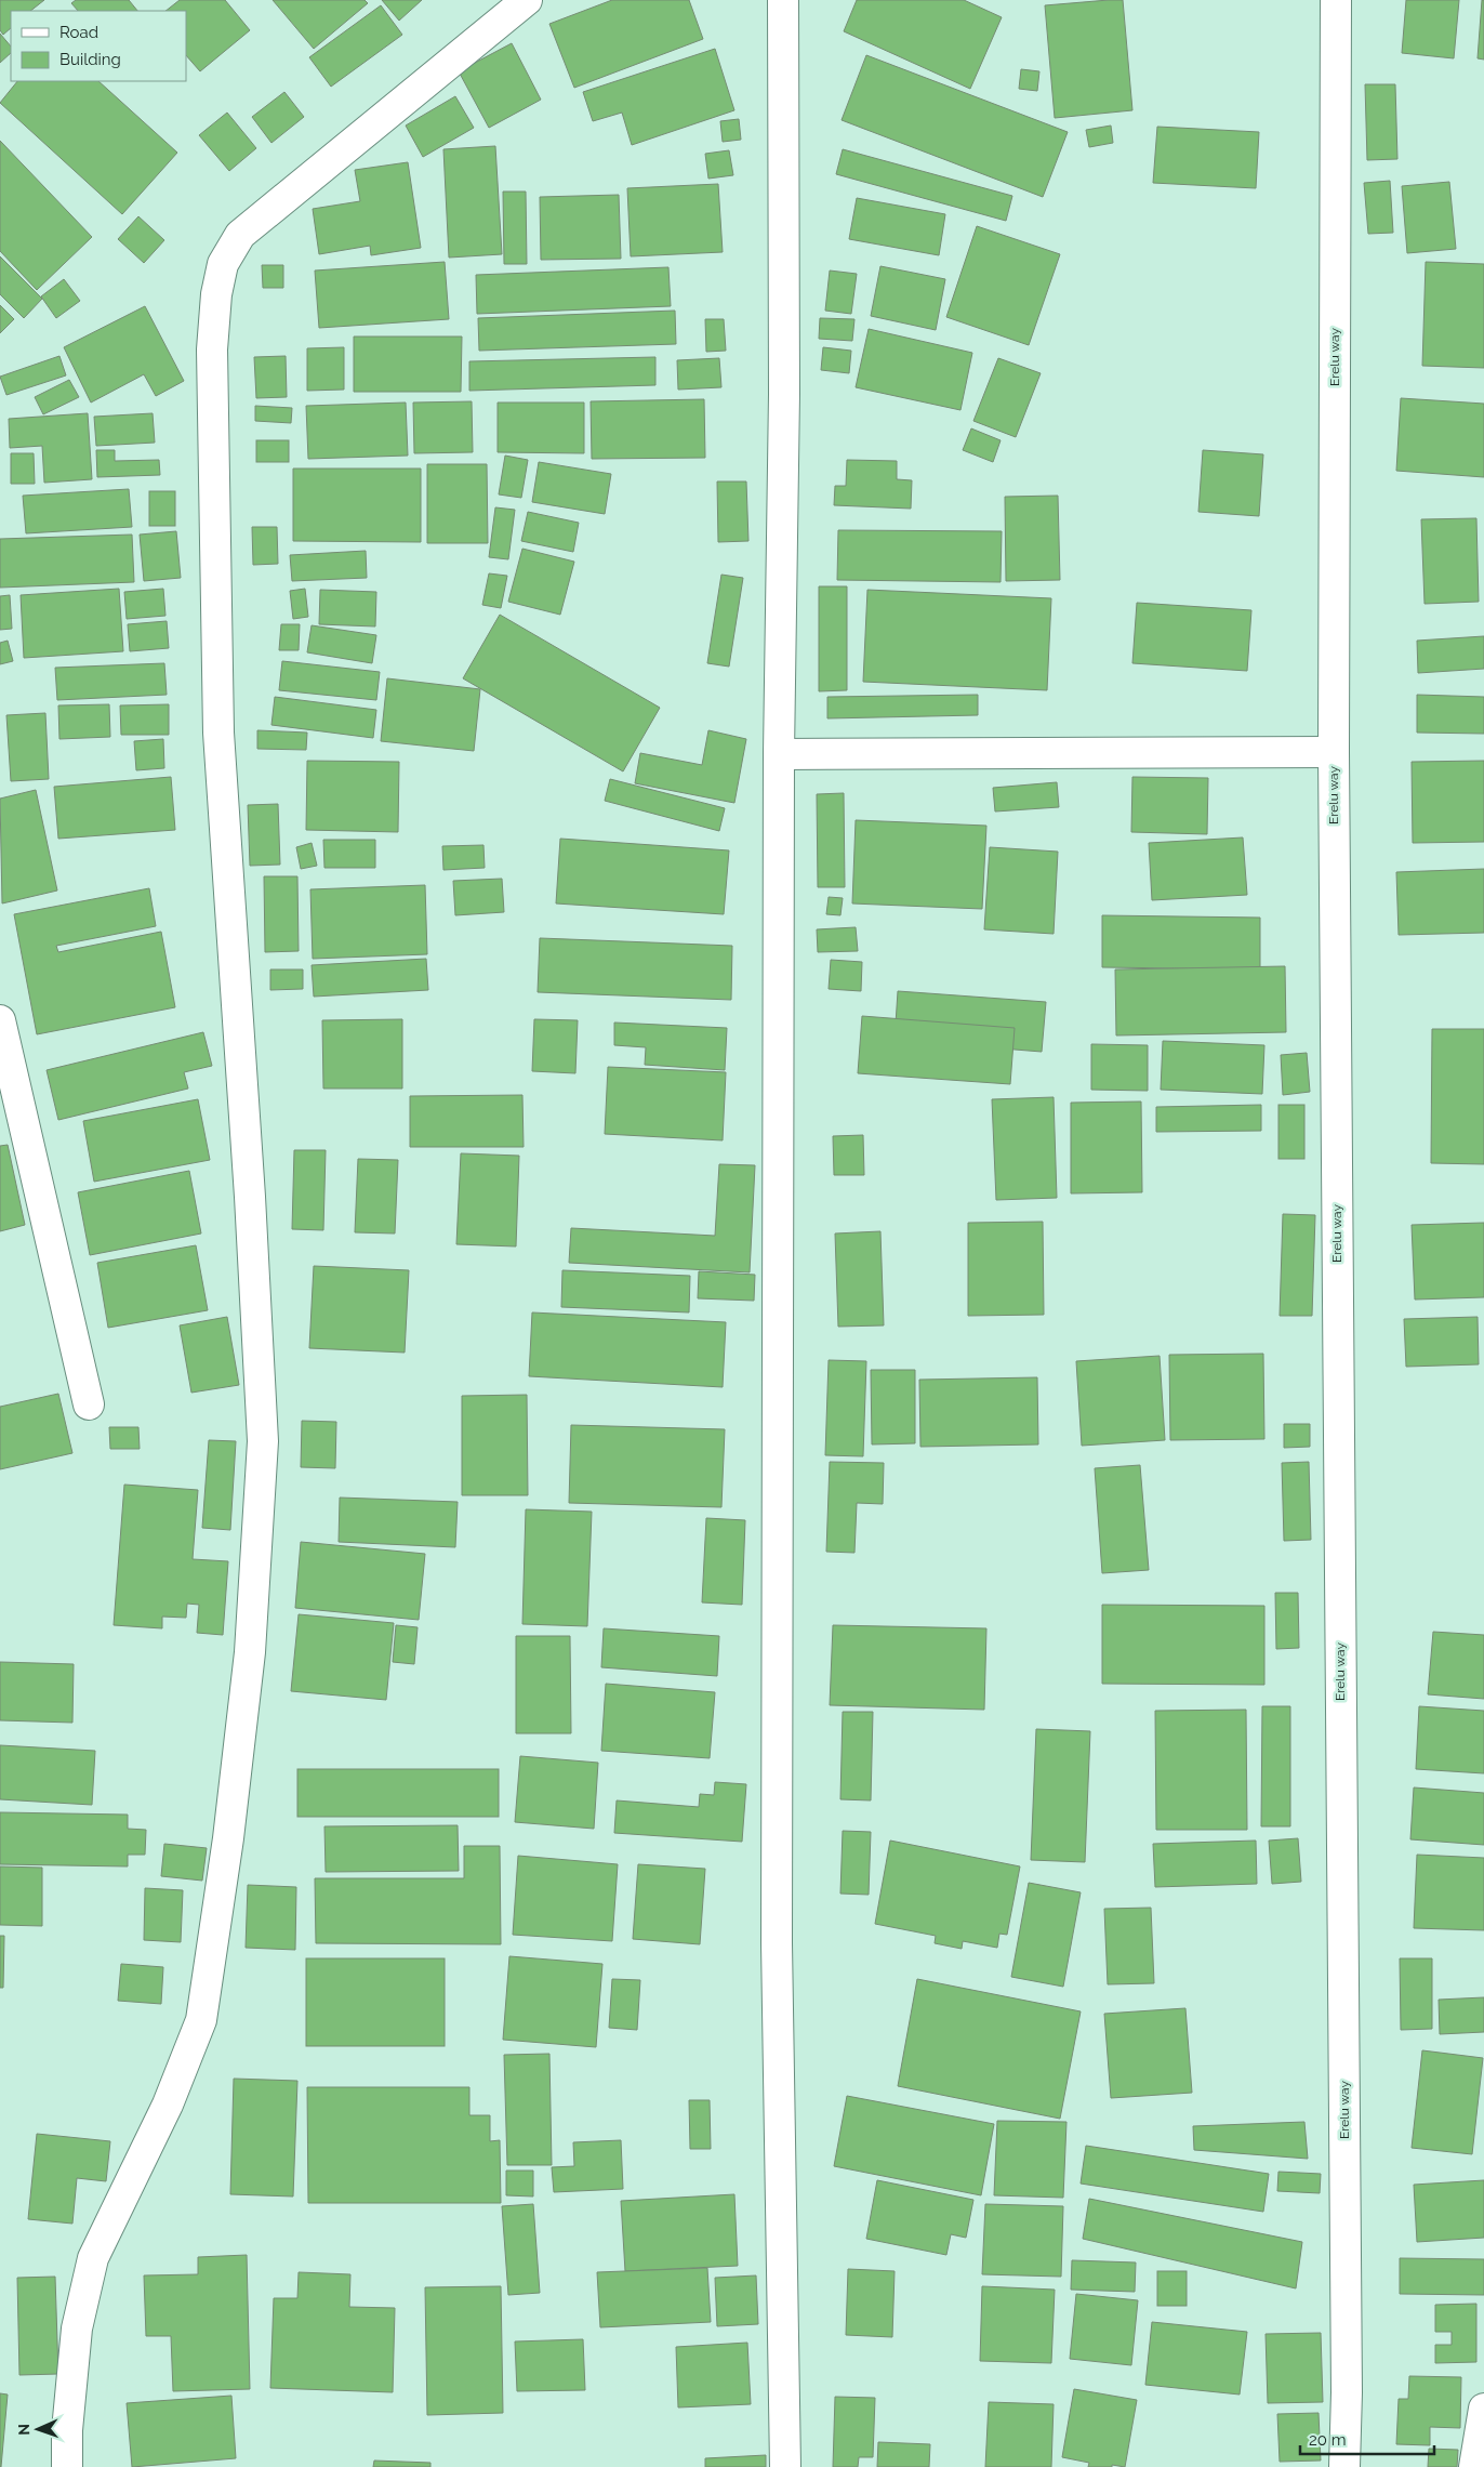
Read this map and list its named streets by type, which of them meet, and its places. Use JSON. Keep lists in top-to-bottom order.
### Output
{
  "streets": {
    "street": ["Erelu way"]
  },
  "legend": ["Road", "Building"],
  "scale_bar": "20 m",
  "north": "left"
}
